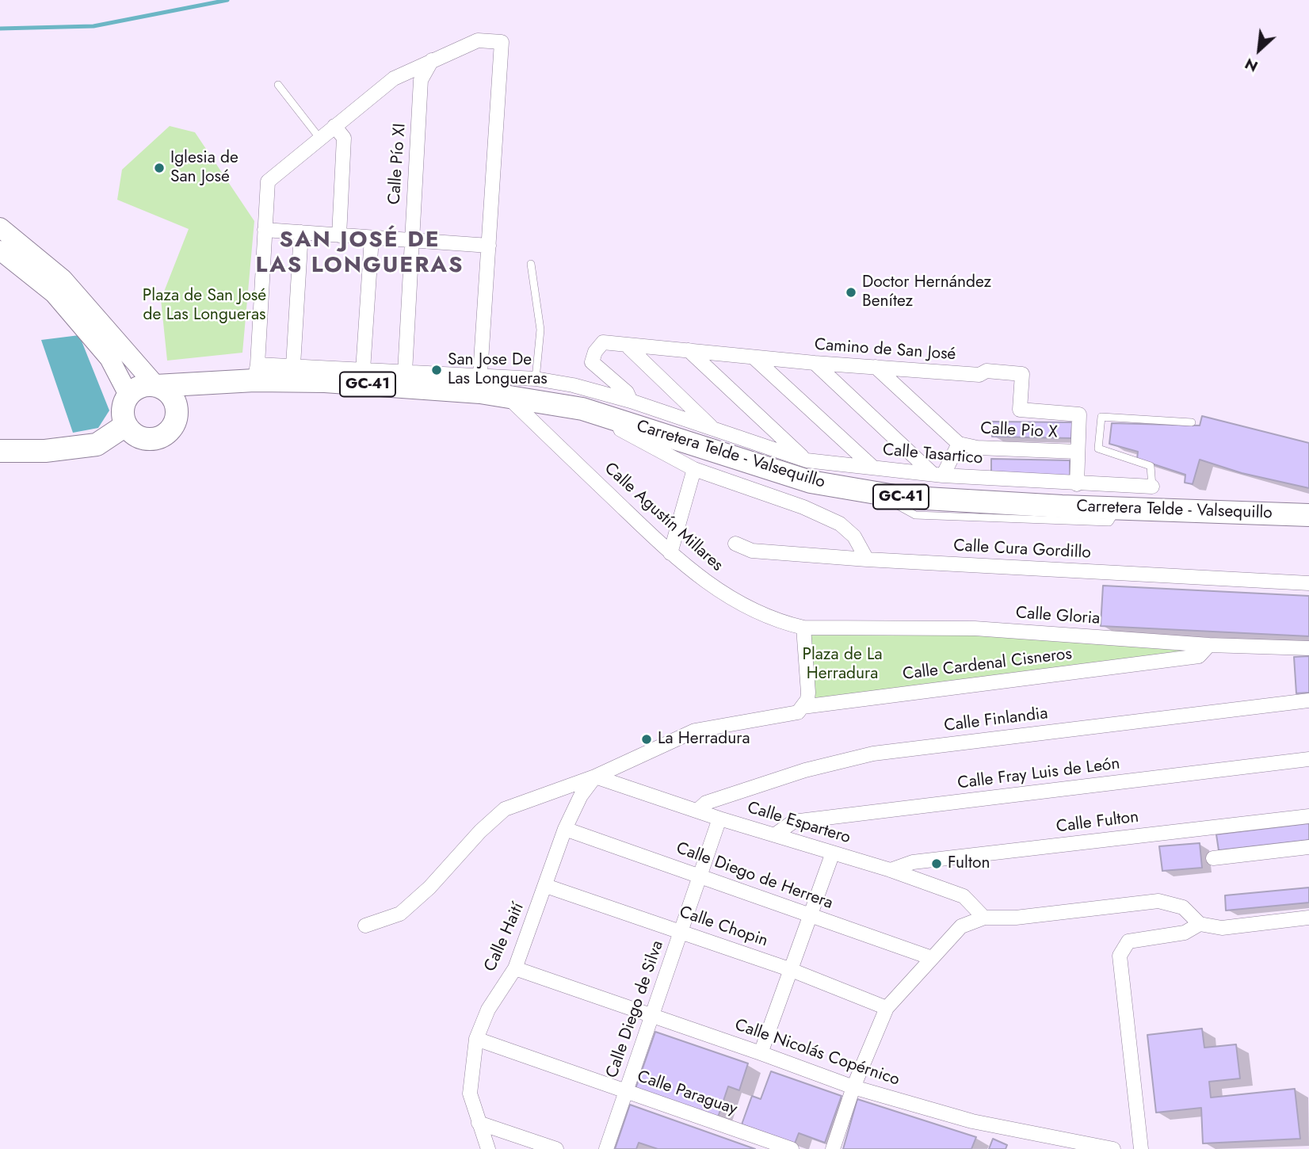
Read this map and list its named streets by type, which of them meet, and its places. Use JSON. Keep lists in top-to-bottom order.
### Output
{
  "streets": {
    "main road": ["GC-41", "Carretera Telde - Valsequillo"],
    "street": [
      "Calle Pío XI",
      "Camino de San José",
      "Calle Pio X",
      "Calle Tasartico",
      "Calle Agustín Millares",
      "Calle Cura Gordillo",
      "Calle Gloria",
      "Calle Cardenal Cisneros",
      "Calle Finlandia",
      "Calle Fray Luis de León",
      "Calle Fulton",
      "Calle Espartero",
      "Calle Diego de Herrera",
      "Calle Chopin",
      "Calle Haití",
      "Calle Diego de Silva",
      "Calle Nicolás Copérnico",
      "Calle Paraguay"
    ]
  },
  "crossings": [
    ["Calle Pío XI", "Calle Tasartico"],
    ["Camino de San José", "Calle Pio X"],
    ["Camino de San José", "Calle Tasartico"],
    ["GC-41", "Carretera Telde - Valsequillo"],
    ["Carretera Telde - Valsequillo", "Calle Tasartico"],
    ["Carretera Telde - Valsequillo", "Calle Agustín Millares"],
    ["Calle Agustín Millares", "Calle Gloria"],
    ["Calle Gloria", "Calle Cardenal Cisneros"],
    ["Calle Cardenal Cisneros", "Calle Espartero"],
    ["Calle Cardenal Cisneros", "Calle Haití"],
    ["Calle Finlandia", "Calle Espartero"],
    ["Calle Fray Luis de León", "Calle Espartero"],
    ["Calle Fulton", "Calle Espartero"],
    ["Calle Espartero", "Calle Haití"],
    ["Calle Espartero", "Calle Diego de Silva"],
    ["Calle Diego de Herrera", "Calle Haití"],
    ["Calle Diego de Herrera", "Calle Diego de Silva"],
    ["Calle Chopin", "Calle Haití"],
    ["Calle Chopin", "Calle Diego de Silva"],
    ["Calle Haití", "Calle Nicolás Copérnico"],
    ["Calle Haití", "Calle Paraguay"],
    ["Calle Diego de Silva", "Calle Nicolás Copérnico"],
    ["Calle Diego de Silva", "Calle Paraguay"]
  ],
  "districts": ["SAN JOSÉ DE LAS LONGUERAS"],
  "parks": ["Plaza de San José de Las Longueras", "Plaza de La Herradura"],
  "places": [
    "Iglesia de San José",
    "Doctor Hernández Benítez",
    "San Jose De Las Longueras",
    "La Herradura",
    "Fulton"
  ],
  "north": "bottom left"
}
